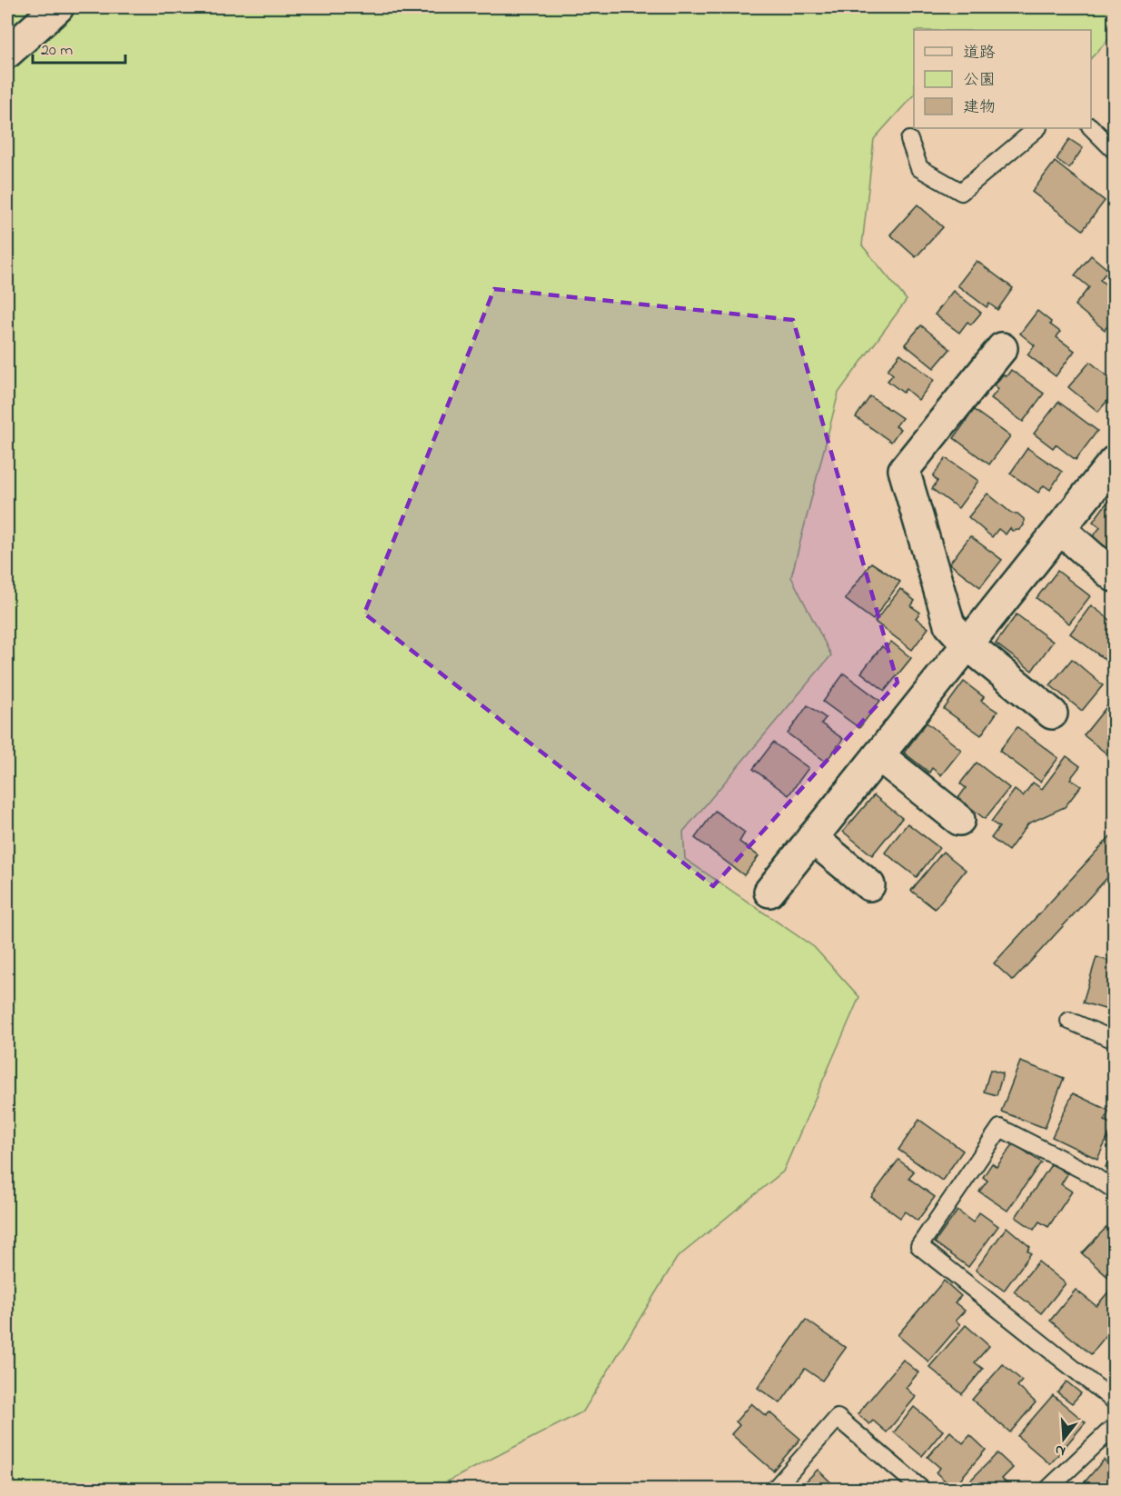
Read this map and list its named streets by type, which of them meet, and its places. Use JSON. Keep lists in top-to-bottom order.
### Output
{
  "legend": ["道路", "公園", "建物"],
  "scale_bar": "20 m",
  "north": "bottom"
}
